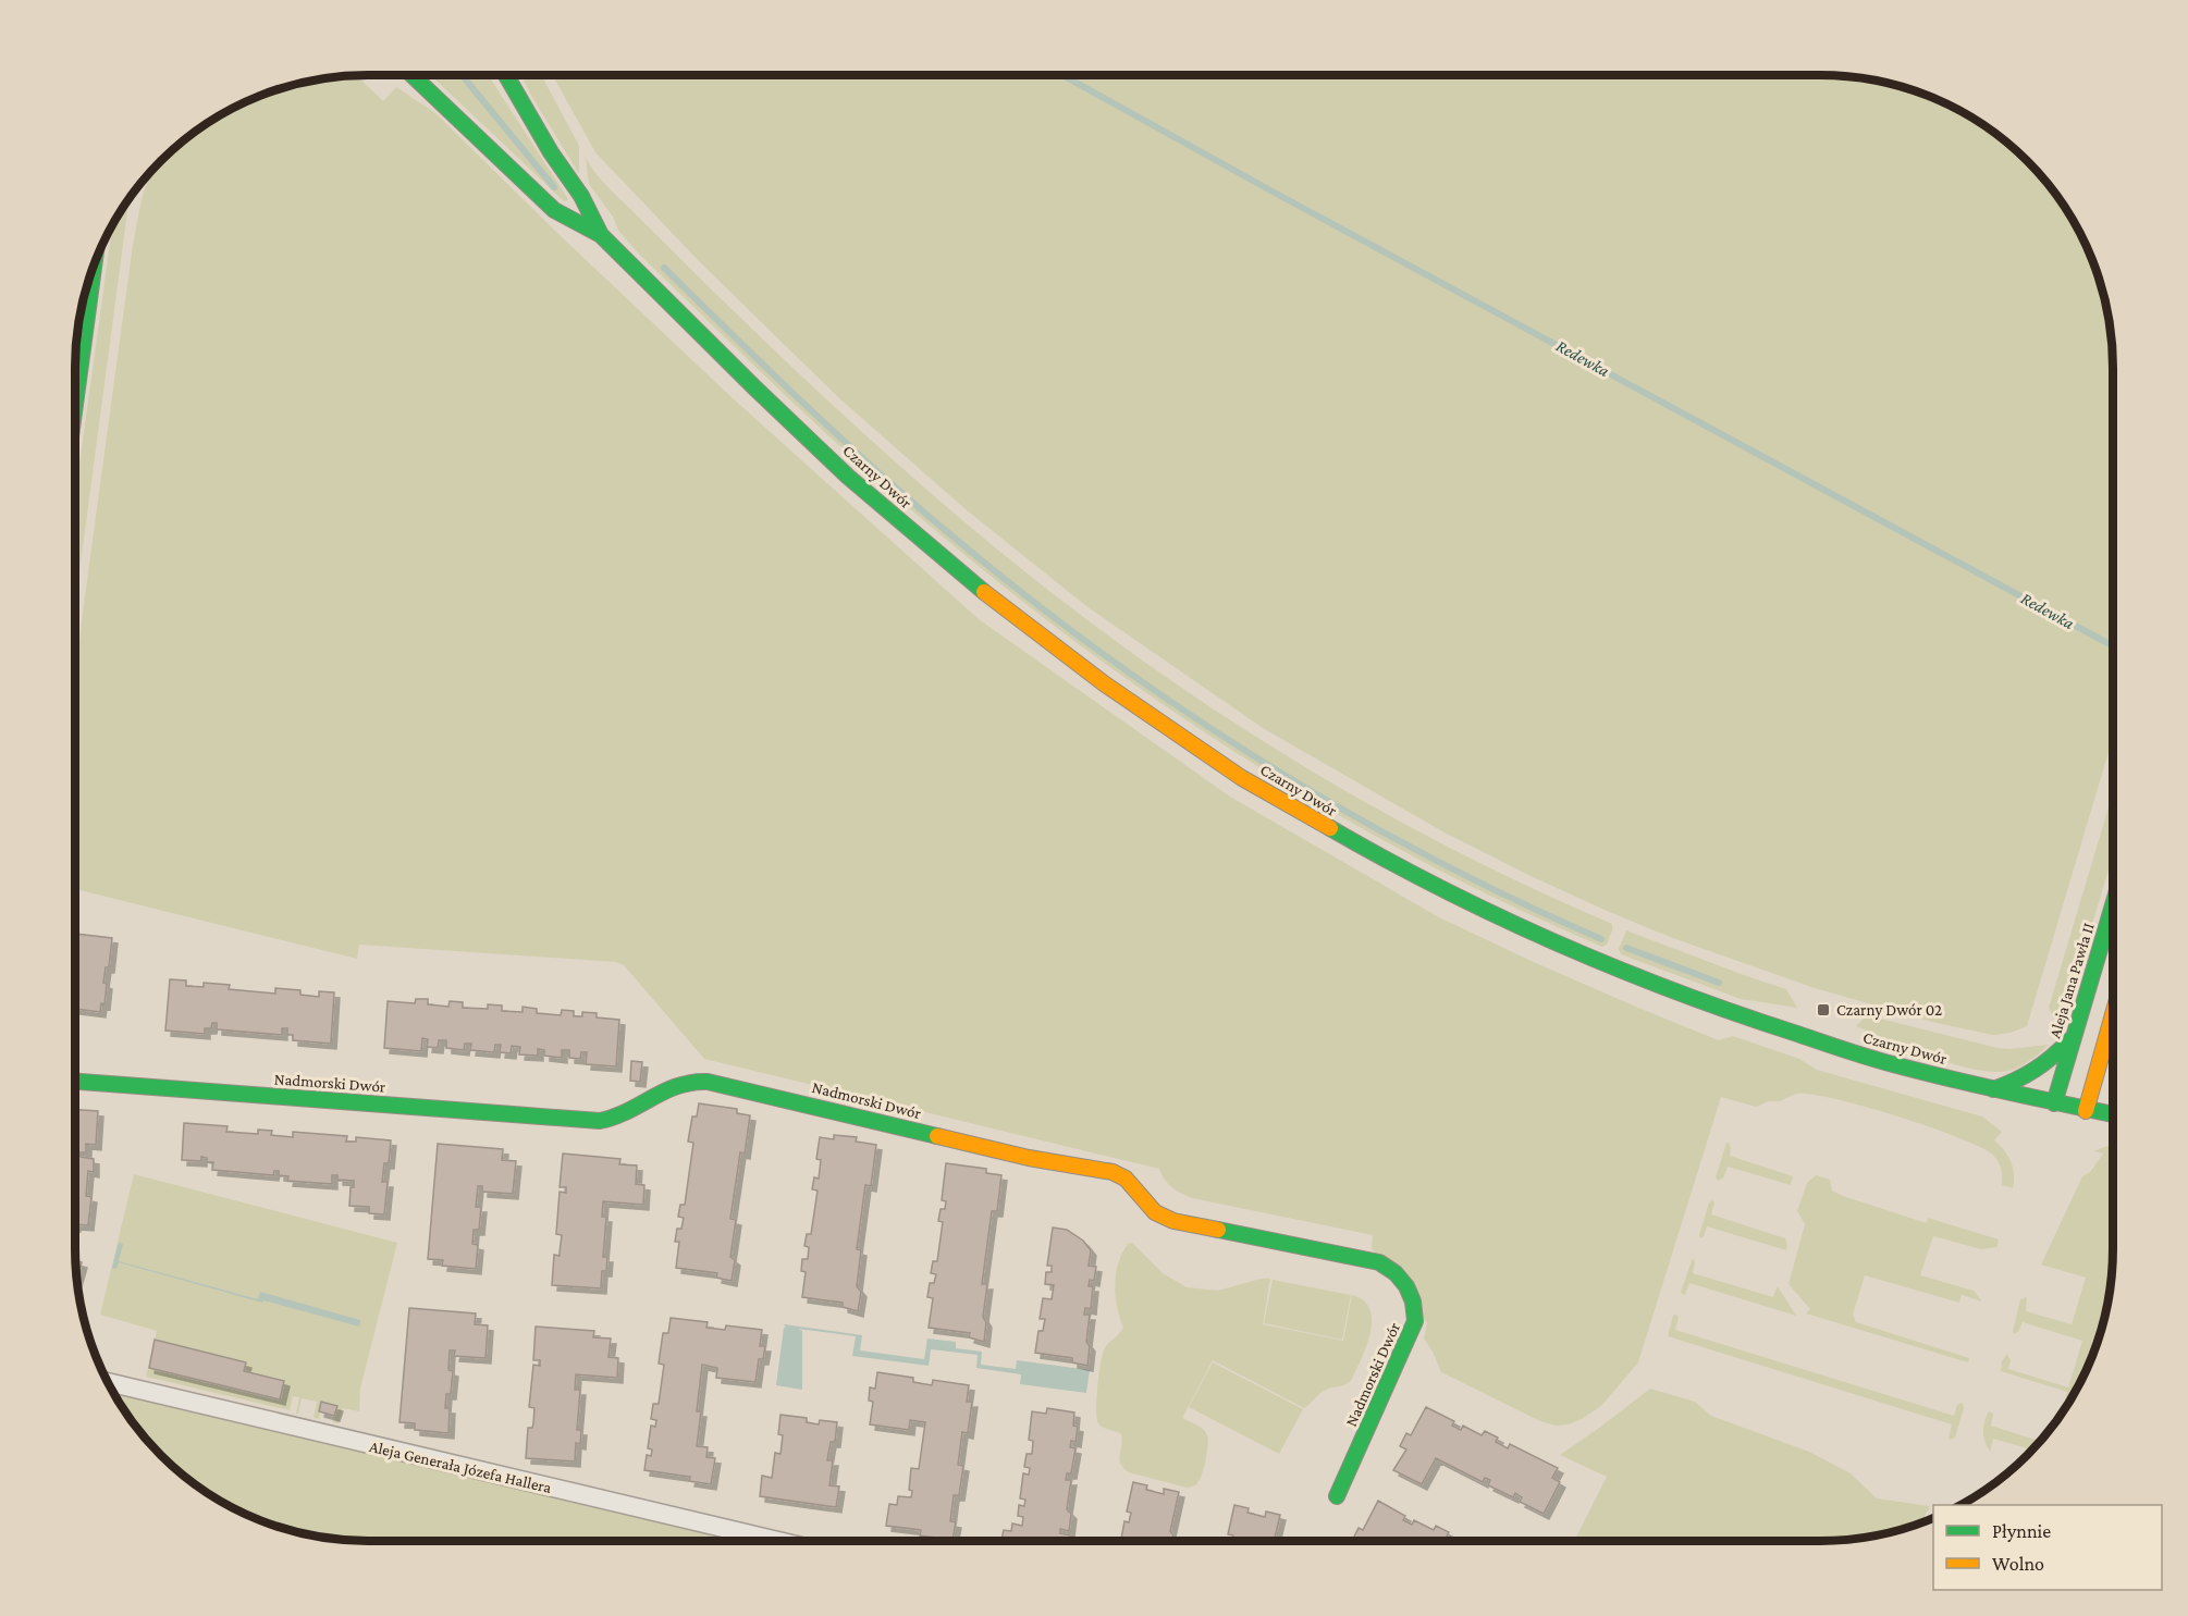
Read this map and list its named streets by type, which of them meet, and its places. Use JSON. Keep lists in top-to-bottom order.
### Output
{
  "streets": {
    "main road": ["Czarny Dwór", "Aleja Jana Pawła II", "Nadmorski Dwór"],
    "street": ["Aleja Generała Józefa Hallera"]
  },
  "crossings": [
    ["Czarny Dwór", "Aleja Jana Pawła II"]
  ],
  "water": ["Redewka"],
  "places": {
    "transit": ["Czarny Dwór 02"]
  },
  "legend": ["Płynnie", "Wolno"]
}
